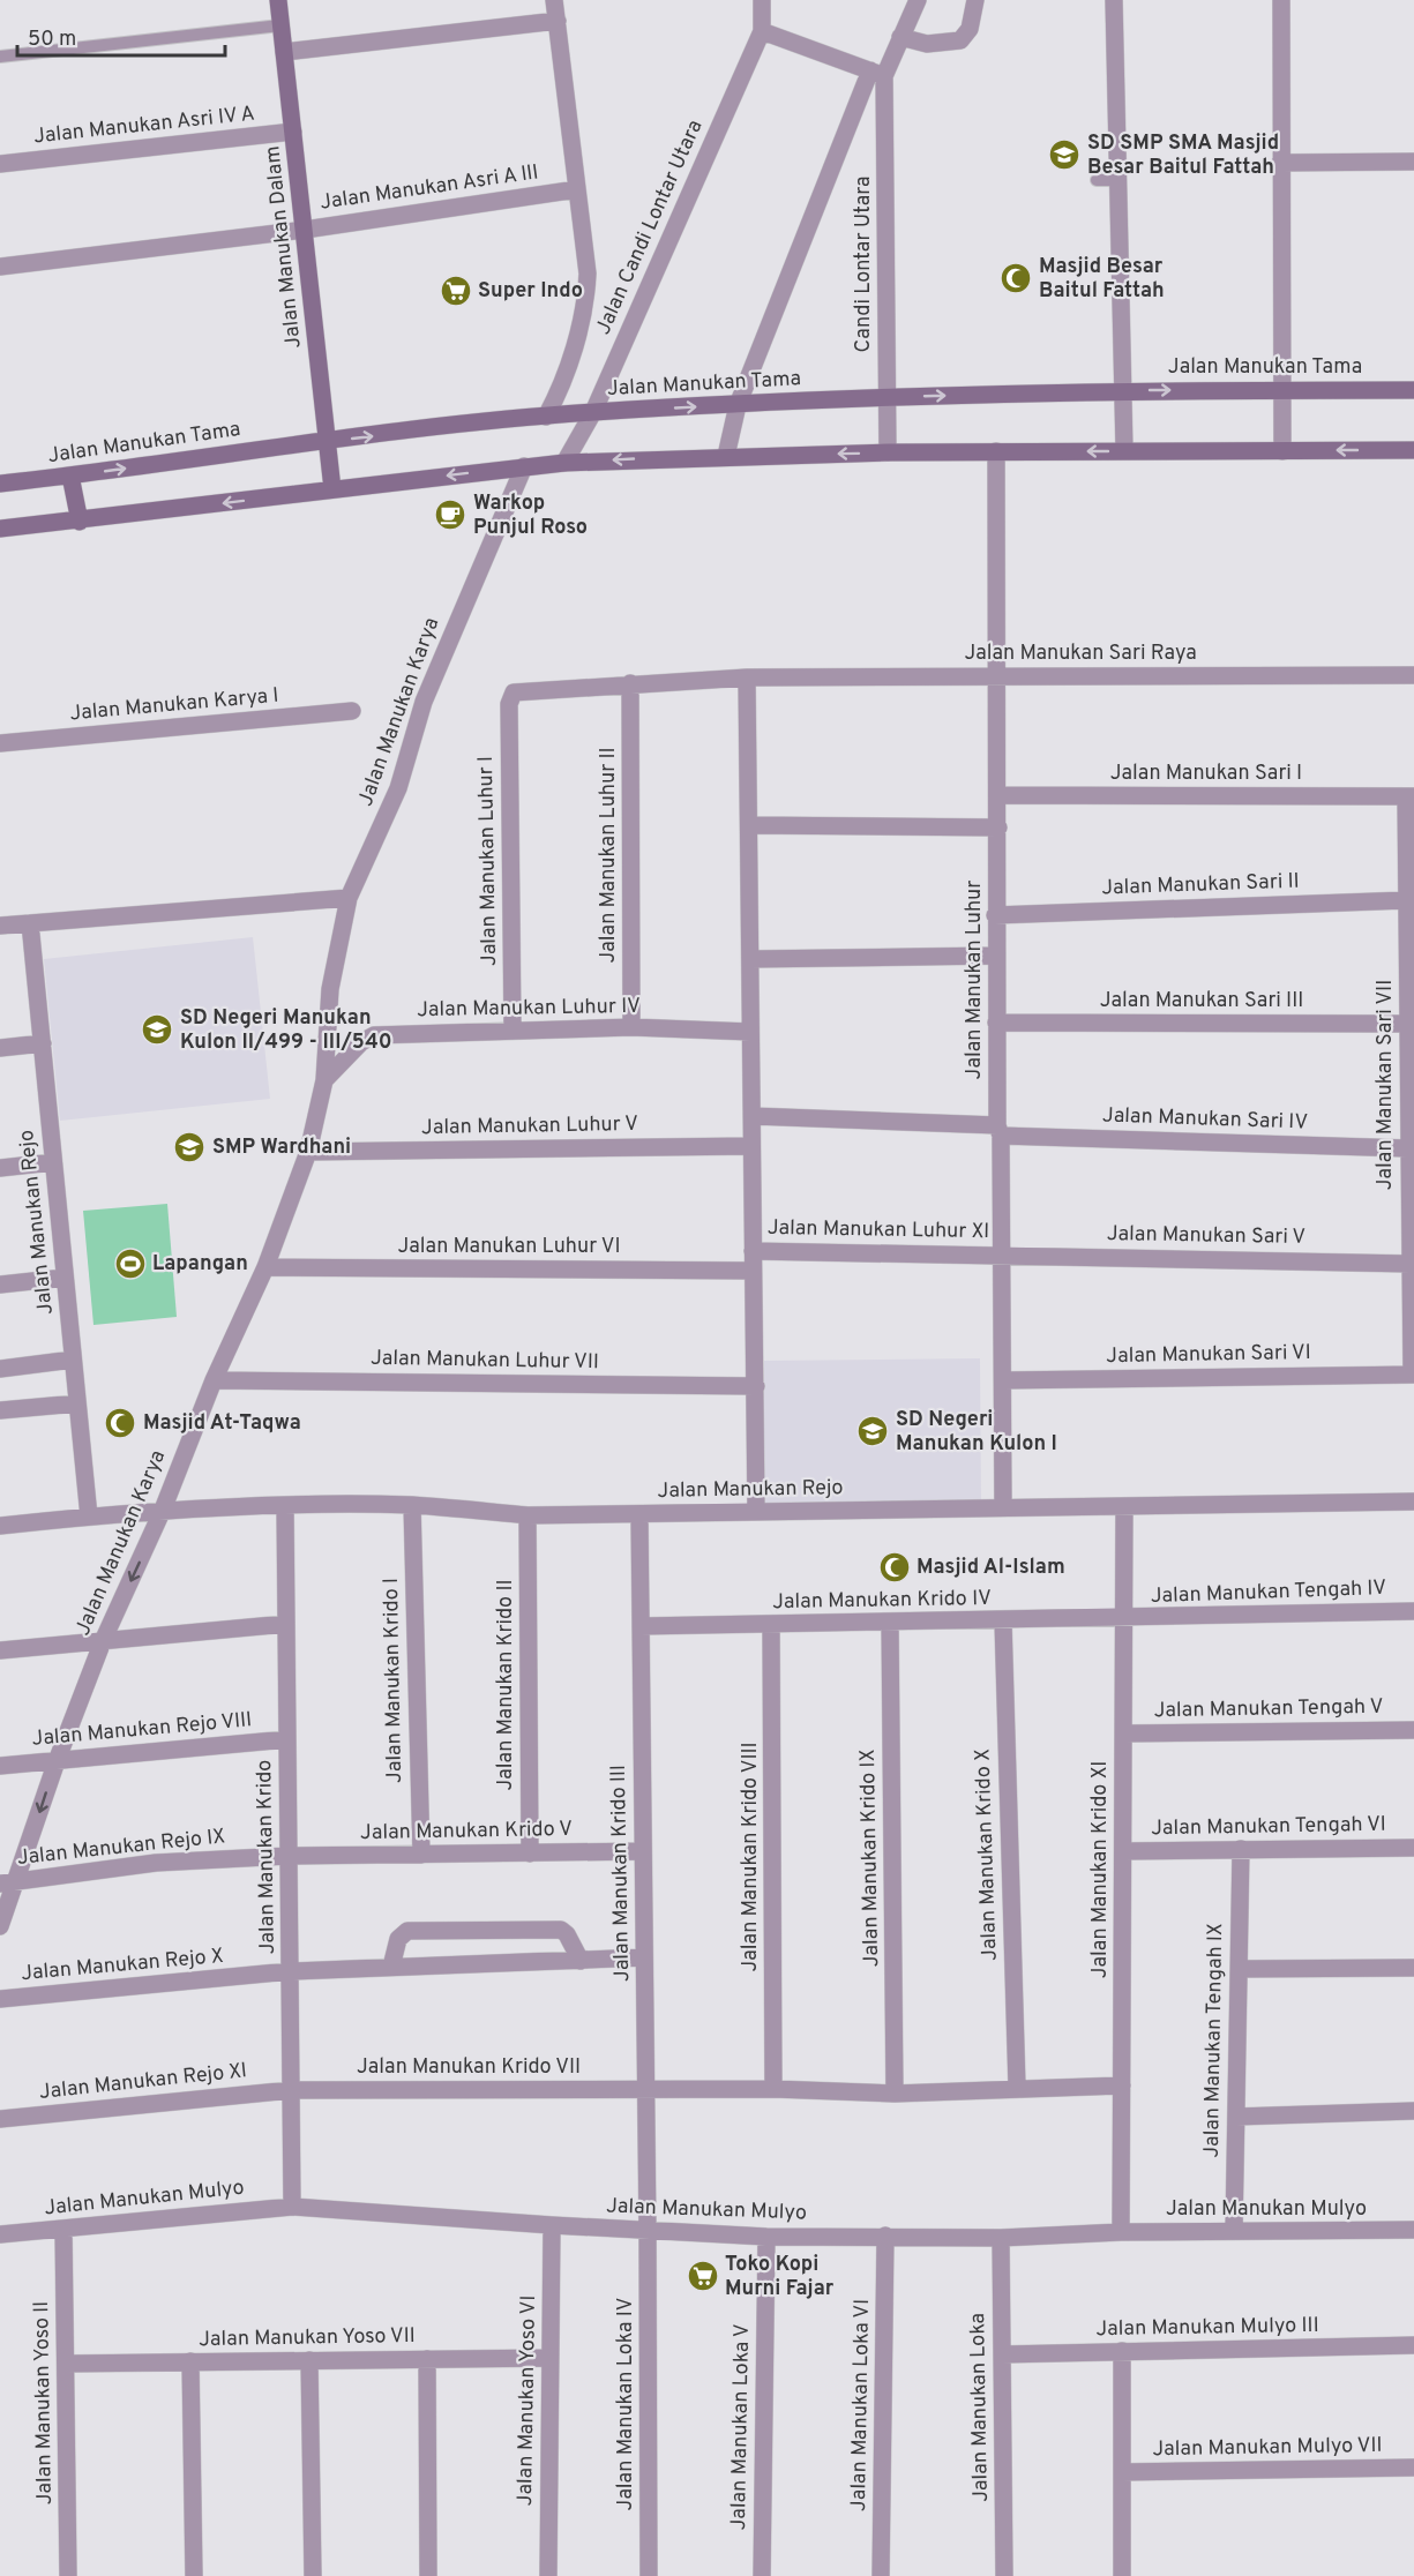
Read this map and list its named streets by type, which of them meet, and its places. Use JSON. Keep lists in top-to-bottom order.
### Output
{
  "streets": {
    "street": [
      "Jalan Manukan Asri IV A",
      "Jalan Manukan Asri A III",
      "Jalan Candi Lontar Utara",
      "Jalan Manukan Dalam",
      "Candi Lontar Utara",
      "Jalan Manukan Tama",
      "Jalan Manukan Sari Raya",
      "Jalan Manukan Karya I",
      "Jalan Manukan Karya",
      "Jalan Manukan Sari I",
      "Jalan Manukan Luhur II",
      "Jalan Manukan Luhur I",
      "Jalan Manukan Sari II",
      "Jalan Manukan Luhur",
      "Jalan Manukan Sari III",
      "Jalan Manukan Luhur IV",
      "Jalan Manukan Sari VII",
      "Jalan Manukan Sari IV",
      "Jalan Manukan Luhur V",
      "Jalan Manukan Rejo",
      "Jalan Manukan Luhur XI",
      "Jalan Manukan Sari V",
      "Jalan Manukan Luhur VI",
      "Jalan Manukan Sari VI",
      "Jalan Manukan Luhur VII",
      "Jalan Manukan Tengah IV",
      "Jalan Manukan Krido IV",
      "Jalan Manukan Krido I",
      "Jalan Manukan Krido II",
      "Jalan Manukan Tengah V",
      "Jalan Manukan Rejo VIII",
      "Jalan Manukan Tengah VI",
      "Jalan Manukan Krido V",
      "Jalan Manukan Rejo IX",
      "Jalan Manukan Krido X",
      "Jalan Manukan Krido",
      "Jalan Manukan Krido VIII",
      "Jalan Manukan Krido IX",
      "Jalan Manukan Krido XI",
      "Jalan Manukan Krido III",
      "Jalan Manukan Rejo X",
      "Jalan Manukan Tengah IX",
      "Jalan Manukan Krido VII",
      "Jalan Manukan Rejo XI",
      "Jalan Manukan Mulyo",
      "Jalan Manukan Mulyo III",
      "Jalan Manukan Yoso VII",
      "Jalan Manukan Yoso VI",
      "Jalan Manukan Yoso II",
      "Jalan Manukan Loka IV",
      "Jalan Manukan Loka VI",
      "Jalan Manukan Loka",
      "Jalan Manukan Loka V",
      "Jalan Manukan Mulyo VII"
    ]
  },
  "crossings": [
    ["Jalan Manukan Asri IV A", "Jalan Manukan Dalam"],
    ["Jalan Manukan Asri A III", "Jalan Manukan Dalam"],
    ["Jalan Candi Lontar Utara", "Jalan Manukan Tama"],
    ["Jalan Manukan Dalam", "Jalan Manukan Tama"],
    ["Candi Lontar Utara", "Jalan Manukan Tama"],
    ["Jalan Manukan Sari Raya", "Jalan Manukan Luhur II"],
    ["Jalan Manukan Sari Raya", "Jalan Manukan Luhur I"],
    ["Jalan Manukan Sari Raya", "Jalan Manukan Luhur"],
    ["Jalan Manukan Karya", "Jalan Manukan Luhur IV"],
    ["Jalan Manukan Karya", "Jalan Manukan Luhur V"],
    ["Jalan Manukan Karya", "Jalan Manukan Rejo"],
    ["Jalan Manukan Karya", "Jalan Manukan Luhur VI"],
    ["Jalan Manukan Karya", "Jalan Manukan Luhur VII"],
    ["Jalan Manukan Karya", "Jalan Manukan Rejo VIII"],
    ["Jalan Manukan Karya", "Jalan Manukan Rejo IX"],
    ["Jalan Manukan Sari I", "Jalan Manukan Luhur"],
    ["Jalan Manukan Sari I", "Jalan Manukan Sari VII"],
    ["Jalan Manukan Luhur II", "Jalan Manukan Luhur IV"],
    ["Jalan Manukan Luhur I", "Jalan Manukan Luhur IV"],
    ["Jalan Manukan Sari II", "Jalan Manukan Luhur"],
    ["Jalan Manukan Sari II", "Jalan Manukan Sari VII"],
    ["Jalan Manukan Luhur", "Jalan Manukan Sari III"],
    ["Jalan Manukan Luhur", "Jalan Manukan Sari IV"],
    ["Jalan Manukan Luhur", "Jalan Manukan Rejo"],
    ["Jalan Manukan Luhur", "Jalan Manukan Luhur XI"],
    ["Jalan Manukan Luhur", "Jalan Manukan Sari V"],
    ["Jalan Manukan Luhur", "Jalan Manukan Sari VI"],
    ["Jalan Manukan Sari III", "Jalan Manukan Sari VII"],
    ["Jalan Manukan Sari VII", "Jalan Manukan Sari IV"],
    ["Jalan Manukan Sari VII", "Jalan Manukan Sari V"],
    ["Jalan Manukan Sari VII", "Jalan Manukan Sari VI"],
    ["Jalan Manukan Rejo", "Jalan Manukan Krido I"],
    ["Jalan Manukan Rejo", "Jalan Manukan Krido II"],
    ["Jalan Manukan Rejo", "Jalan Manukan Krido"],
    ["Jalan Manukan Rejo", "Jalan Manukan Krido XI"],
    ["Jalan Manukan Rejo", "Jalan Manukan Krido III"],
    ["Jalan Manukan Luhur XI", "Jalan Manukan Sari V"],
    ["Jalan Manukan Tengah IV", "Jalan Manukan Krido IV"],
    ["Jalan Manukan Tengah IV", "Jalan Manukan Krido XI"],
    ["Jalan Manukan Krido IV", "Jalan Manukan Krido X"],
    ["Jalan Manukan Krido IV", "Jalan Manukan Krido VIII"],
    ["Jalan Manukan Krido IV", "Jalan Manukan Krido IX"],
    ["Jalan Manukan Krido IV", "Jalan Manukan Krido XI"],
    ["Jalan Manukan Krido IV", "Jalan Manukan Krido III"],
    ["Jalan Manukan Krido I", "Jalan Manukan Krido V"],
    ["Jalan Manukan Krido II", "Jalan Manukan Krido V"],
    ["Jalan Manukan Tengah V", "Jalan Manukan Krido XI"],
    ["Jalan Manukan Rejo VIII", "Jalan Manukan Krido"],
    ["Jalan Manukan Tengah VI", "Jalan Manukan Krido XI"],
    ["Jalan Manukan Tengah VI", "Jalan Manukan Tengah IX"],
    ["Jalan Manukan Krido V", "Jalan Manukan Rejo IX"],
    ["Jalan Manukan Krido V", "Jalan Manukan Krido"],
    ["Jalan Manukan Krido V", "Jalan Manukan Krido III"],
    ["Jalan Manukan Rejo IX", "Jalan Manukan Krido"],
    ["Jalan Manukan Krido X", "Jalan Manukan Krido VII"],
    ["Jalan Manukan Krido", "Jalan Manukan Rejo X"],
    ["Jalan Manukan Krido", "Jalan Manukan Krido VII"],
    ["Jalan Manukan Krido", "Jalan Manukan Rejo XI"],
    ["Jalan Manukan Krido", "Jalan Manukan Mulyo"],
    ["Jalan Manukan Krido VIII", "Jalan Manukan Krido VII"],
    ["Jalan Manukan Krido IX", "Jalan Manukan Krido VII"],
    ["Jalan Manukan Krido XI", "Jalan Manukan Krido VII"],
    ["Jalan Manukan Krido XI", "Jalan Manukan Mulyo"],
    ["Jalan Manukan Krido III", "Jalan Manukan Rejo X"],
    ["Jalan Manukan Krido III", "Jalan Manukan Krido VII"],
    ["Jalan Manukan Krido III", "Jalan Manukan Mulyo"],
    ["Jalan Manukan Krido III", "Jalan Manukan Loka IV"],
    ["Jalan Manukan Tengah IX", "Jalan Manukan Mulyo"],
    ["Jalan Manukan Krido VII", "Jalan Manukan Rejo XI"],
    ["Jalan Manukan Mulyo", "Jalan Manukan Yoso VI"],
    ["Jalan Manukan Mulyo", "Jalan Manukan Yoso II"],
    ["Jalan Manukan Mulyo", "Jalan Manukan Loka IV"],
    ["Jalan Manukan Mulyo", "Jalan Manukan Loka VI"],
    ["Jalan Manukan Mulyo", "Jalan Manukan Loka"],
    ["Jalan Manukan Mulyo", "Jalan Manukan Loka V"],
    ["Jalan Manukan Mulyo III", "Jalan Manukan Loka"],
    ["Jalan Manukan Yoso VII", "Jalan Manukan Yoso VI"],
    ["Jalan Manukan Yoso VII", "Jalan Manukan Yoso II"]
  ],
  "places": {
    "school or university": [
      "SD SMP SMA Masjid Besar Baitul Fattah",
      "SD Negeri Manukan Kulon II/499 - III/540",
      "SMP Wardhani",
      "SD Negeri Manukan Kulon I"
    ],
    "mosque": ["Masjid Besar Baitul Fattah", "Masjid At-Taqwa", "Masjid Al-Islam"],
    "supermarket": ["Super Indo", "Toko Kopi Murni Fajar"],
    "cafe": ["Warkop Punjul Roso"],
    "sports": ["Lapangan"]
  },
  "scale_bar": "50 m"
}
